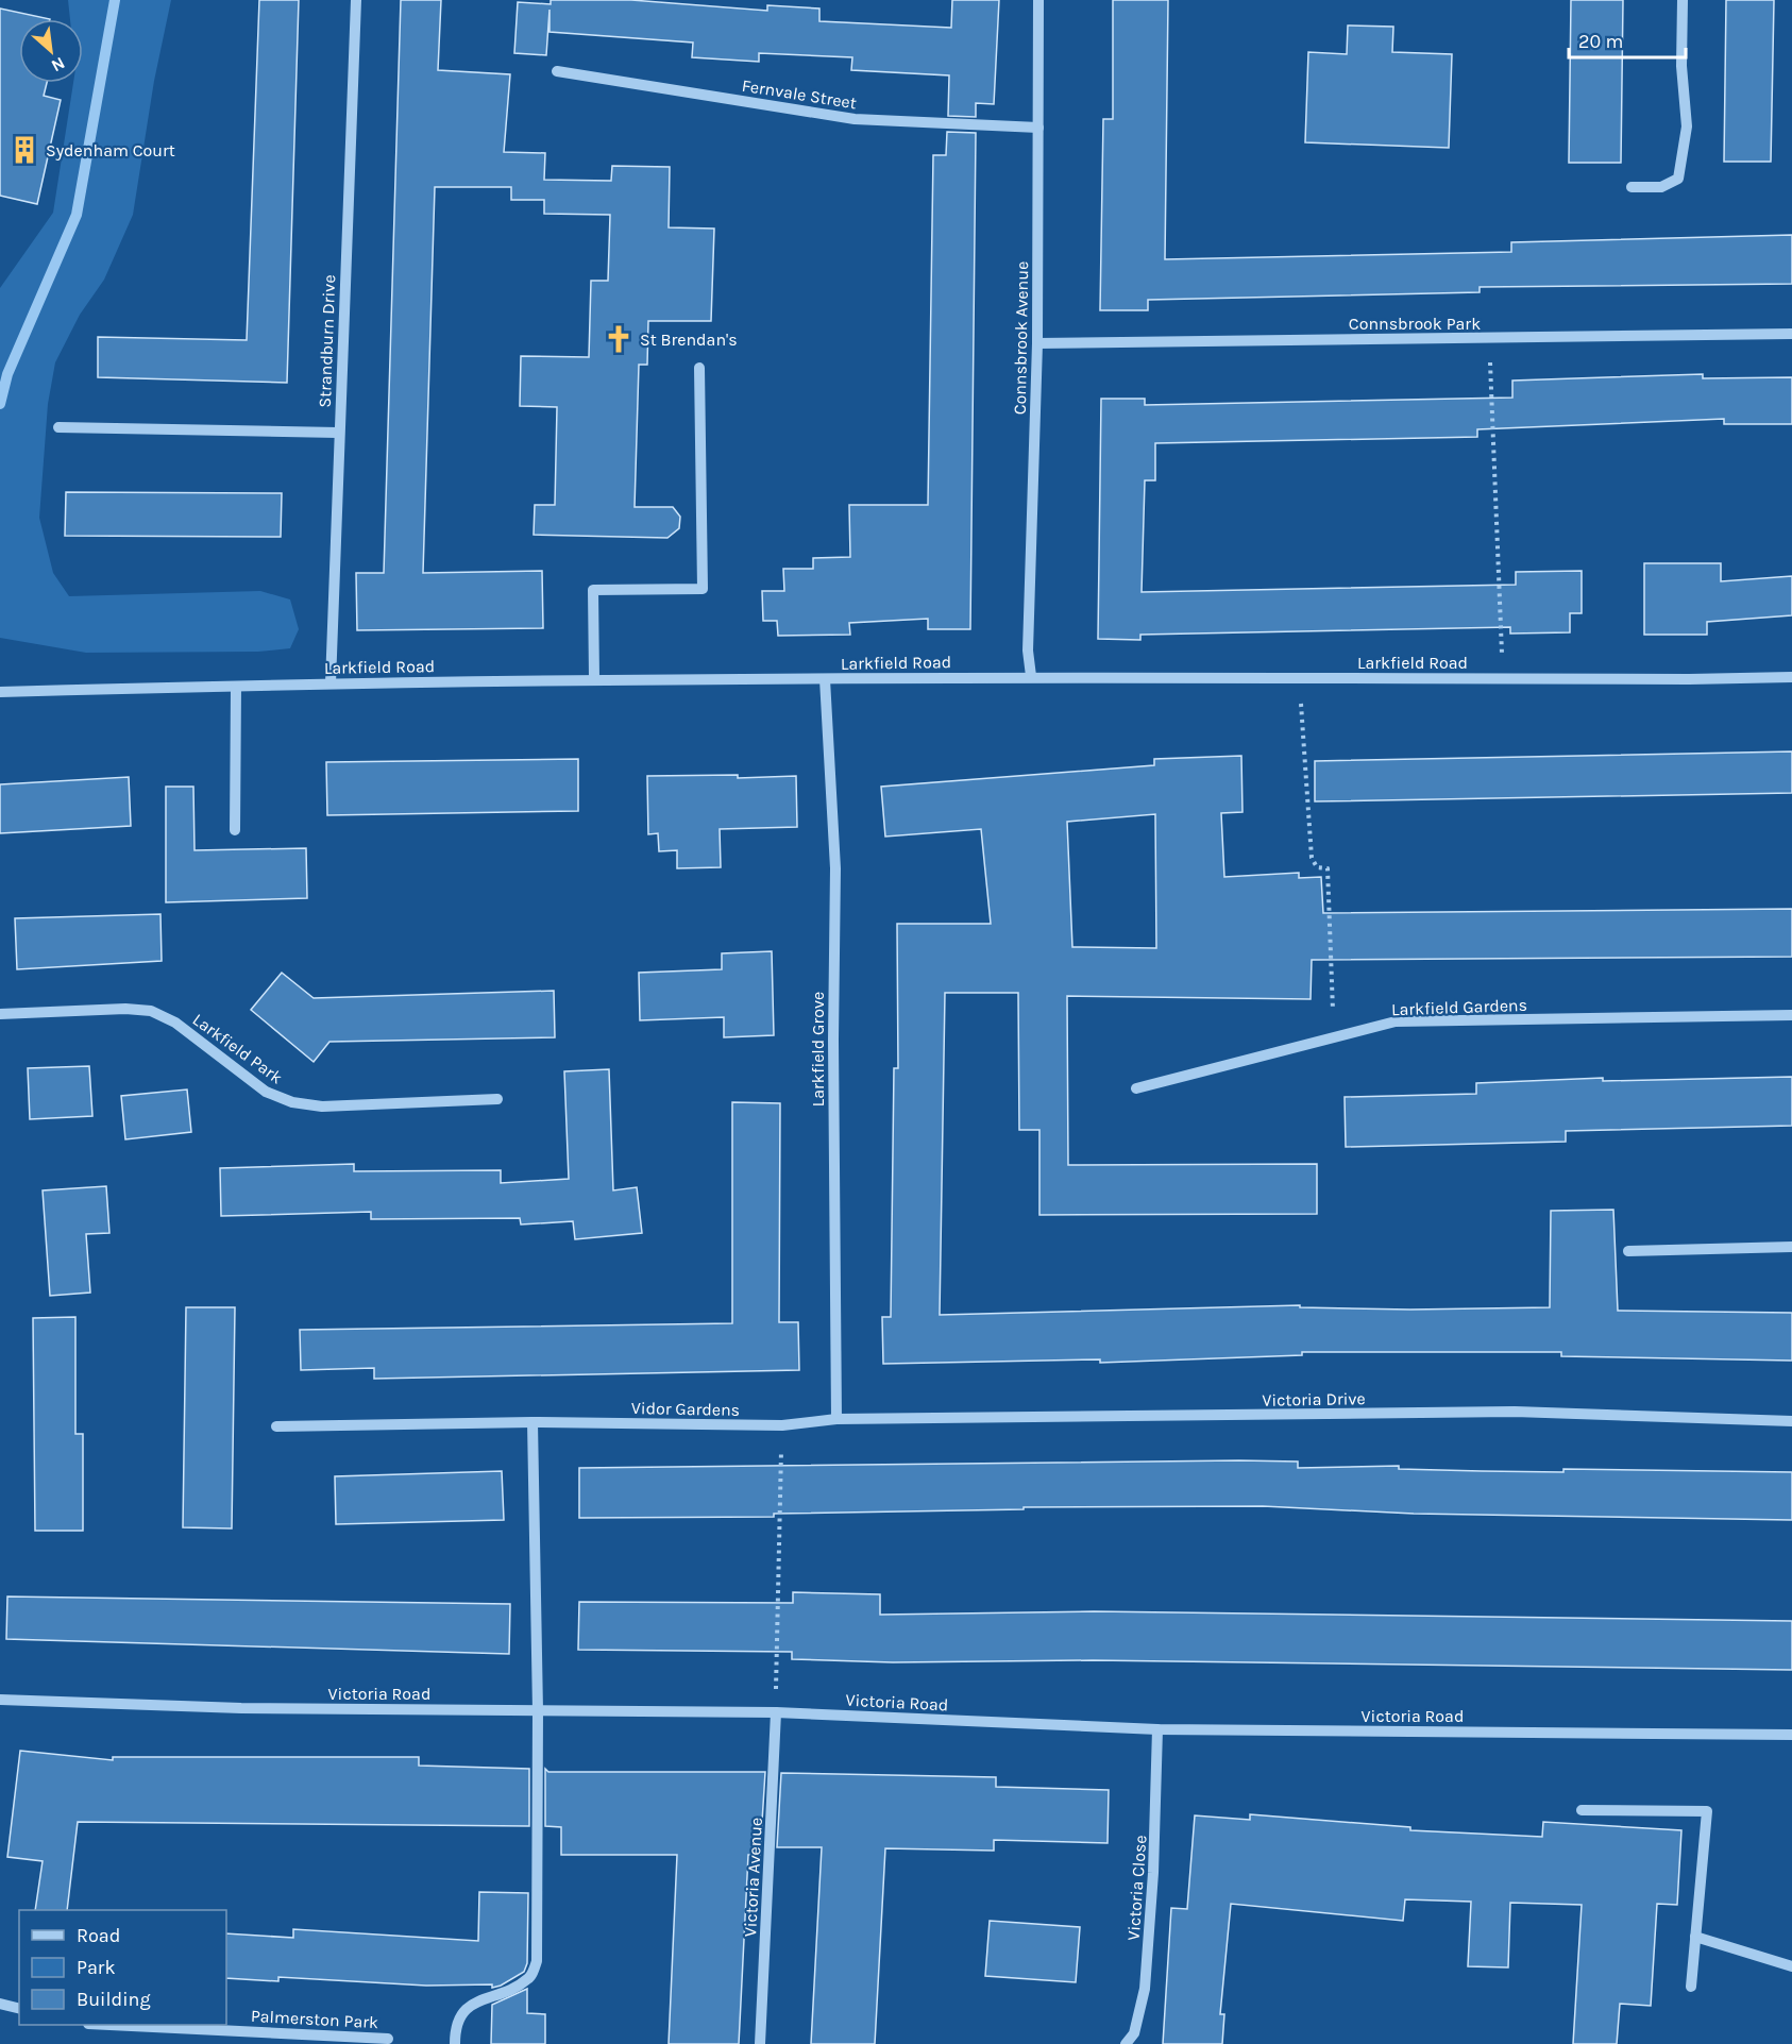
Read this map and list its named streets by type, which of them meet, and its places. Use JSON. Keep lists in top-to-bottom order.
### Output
{
  "streets": {
    "street": [
      "Fernvale Street",
      "Connsbrook Park",
      "Connsbrook Avenue",
      "Strandburn Drive",
      "Larkfield Road",
      "Larkfield Gardens",
      "Larkfield Park",
      "Larkfield Grove",
      "Victoria Drive",
      "Vidor Gardens",
      "Victoria Road",
      "Victoria Avenue",
      "Victoria Close",
      "Palmerston Park"
    ]
  },
  "crossings": [
    ["Fernvale Street", "Connsbrook Avenue"],
    ["Connsbrook Park", "Connsbrook Avenue"],
    ["Connsbrook Avenue", "Larkfield Road"],
    ["Strandburn Drive", "Larkfield Road"],
    ["Larkfield Road", "Larkfield Grove"],
    ["Larkfield Grove", "Victoria Drive"],
    ["Larkfield Grove", "Vidor Gardens"],
    ["Victoria Drive", "Vidor Gardens"],
    ["Victoria Road", "Victoria Avenue"],
    ["Victoria Road", "Victoria Close"]
  ],
  "places": {
    "building": ["Sydenham Court"],
    "church": ["St Brendan's"]
  },
  "legend": ["Road", "Park", "Building"],
  "scale_bar": "20 m",
  "north": "bottom right"
}
